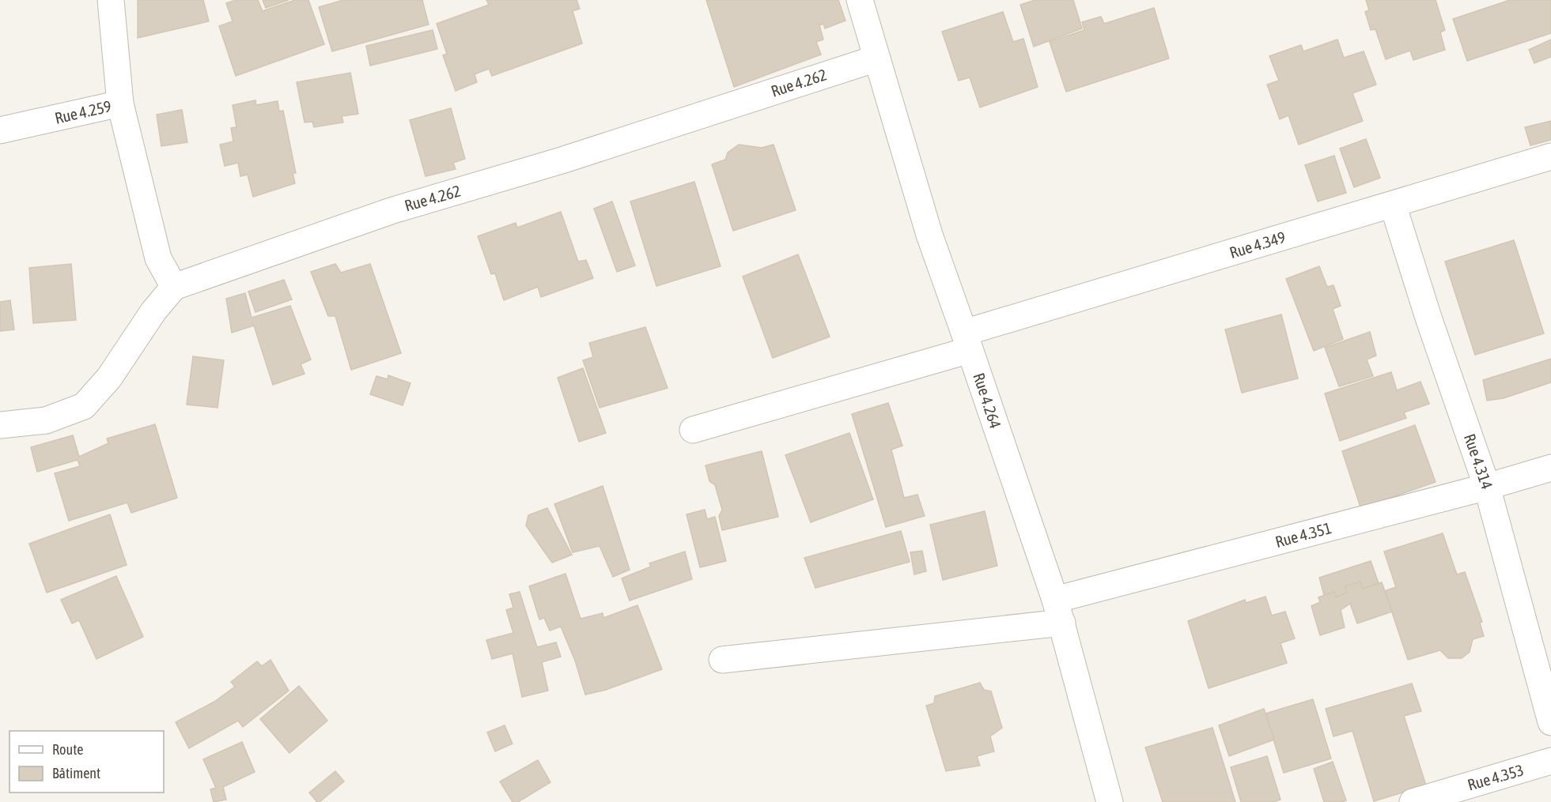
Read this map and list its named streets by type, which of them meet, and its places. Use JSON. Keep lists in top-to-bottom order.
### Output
{
  "streets": {
    "street": [
      "Rue 4.262",
      "Rue 4.259",
      "Rue 4.349",
      "Rue 4.264",
      "Rue 4.314",
      "Rue 4.351",
      "Rue 4.353"
    ]
  },
  "crossings": [
    ["Rue 4.262", "Rue 4.264"],
    ["Rue 4.349", "Rue 4.264"],
    ["Rue 4.349", "Rue 4.314"],
    ["Rue 4.264", "Rue 4.351"],
    ["Rue 4.314", "Rue 4.351"]
  ],
  "legend": ["Route", "Bâtiment"]
}
